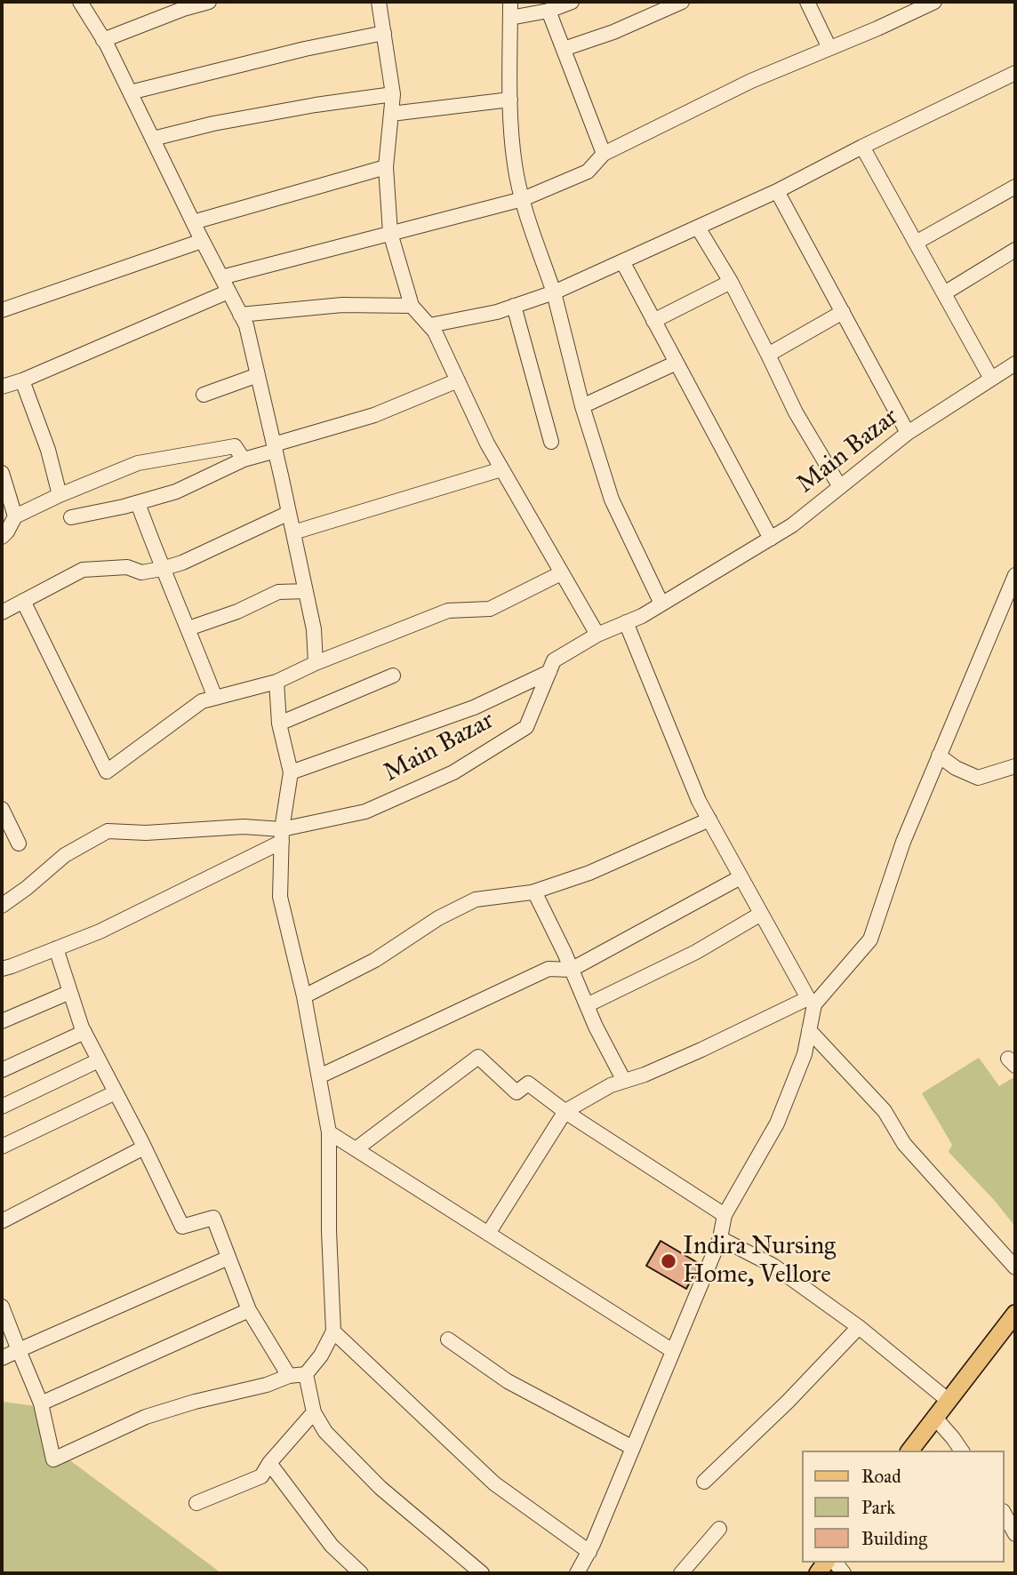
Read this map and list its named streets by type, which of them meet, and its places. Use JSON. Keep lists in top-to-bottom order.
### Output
{
  "streets": {
    "street": ["Main Bazar"]
  },
  "places": ["Indira Nursing Home, Vellore"],
  "legend": ["Road", "Park", "Building"]
}
